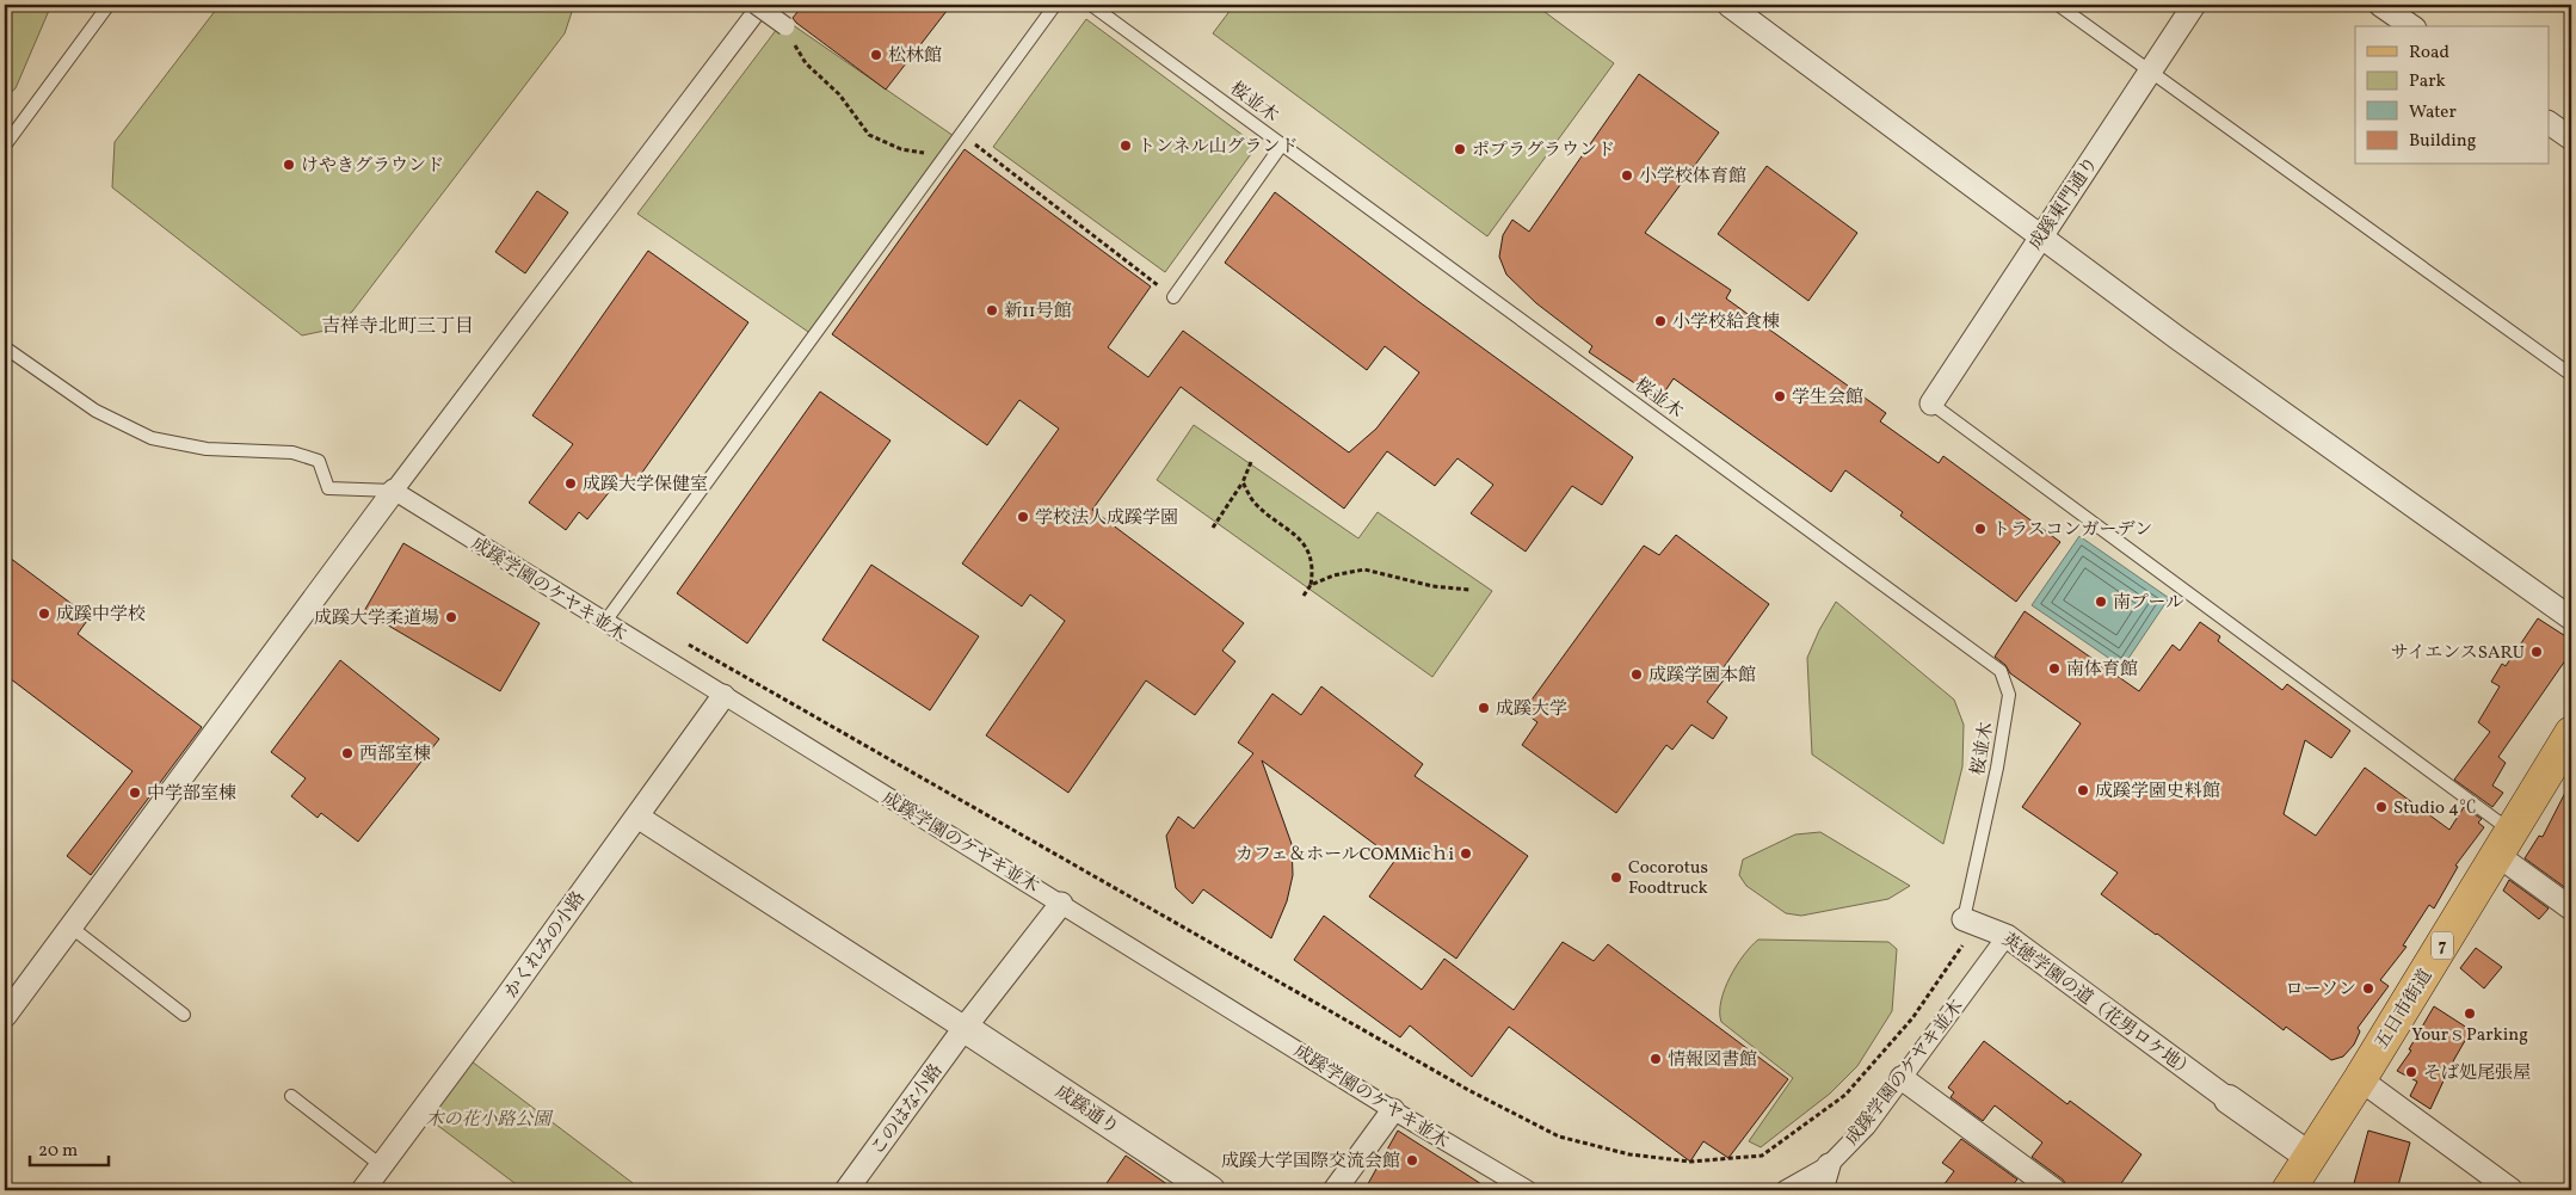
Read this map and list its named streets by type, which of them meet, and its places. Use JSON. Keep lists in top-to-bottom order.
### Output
{
  "streets": {
    "main road": ["7", "五日市街道"],
    "street": [
      "成蹊東門通り",
      "成蹊学園のケヤキ並木",
      "かくれみの小路",
      "英徳学園の道（花男ロケ地）",
      "このはな小路",
      "成蹊通り"
    ],
    "lane": ["桜並木"]
  },
  "crossings": [
    ["桜並木", "英徳学園の道（花男ロケ地）"],
    ["成蹊学園のケヤキ並木", "かくれみの小路"],
    ["成蹊学園のケヤキ並木", "英徳学園の道（花男ロケ地）"],
    ["成蹊学園のケヤキ並木", "このはな小路"],
    ["このはな小路", "成蹊通り"]
  ],
  "districts": ["吉祥寺北町三丁目"],
  "parks": ["木の花小路公園"],
  "places": [
    "松林館",
    "トンネル山グランド",
    "ポプラグラウンド",
    "けやきグラウンド",
    "小学校体育館",
    "新11号館",
    "小学校給食棟",
    "学生会館",
    "成蹊大学保健室",
    "学校法人成蹊学園",
    "トラスコンガーデン",
    "南プール",
    "成蹊中学校",
    "成蹊大学柔道場",
    "サイエンスSARU",
    "南体育館",
    "成蹊学園本館",
    "成蹊大学",
    "西部室棟",
    "成蹊学園史料館",
    "中学部室棟",
    "Studio 4℃",
    "カフェ＆ホールCOMMicｈi",
    "Cocorotus Foodtruck",
    "ローソン",
    "YourｓParking",
    "情報図書館",
    "そば処尾張屋",
    "成蹊大学国際交流会館"
  ],
  "legend": [
    "Road",
    "Park",
    "Water",
    "Building"
  ],
  "scale_bar": "20 m"
}
